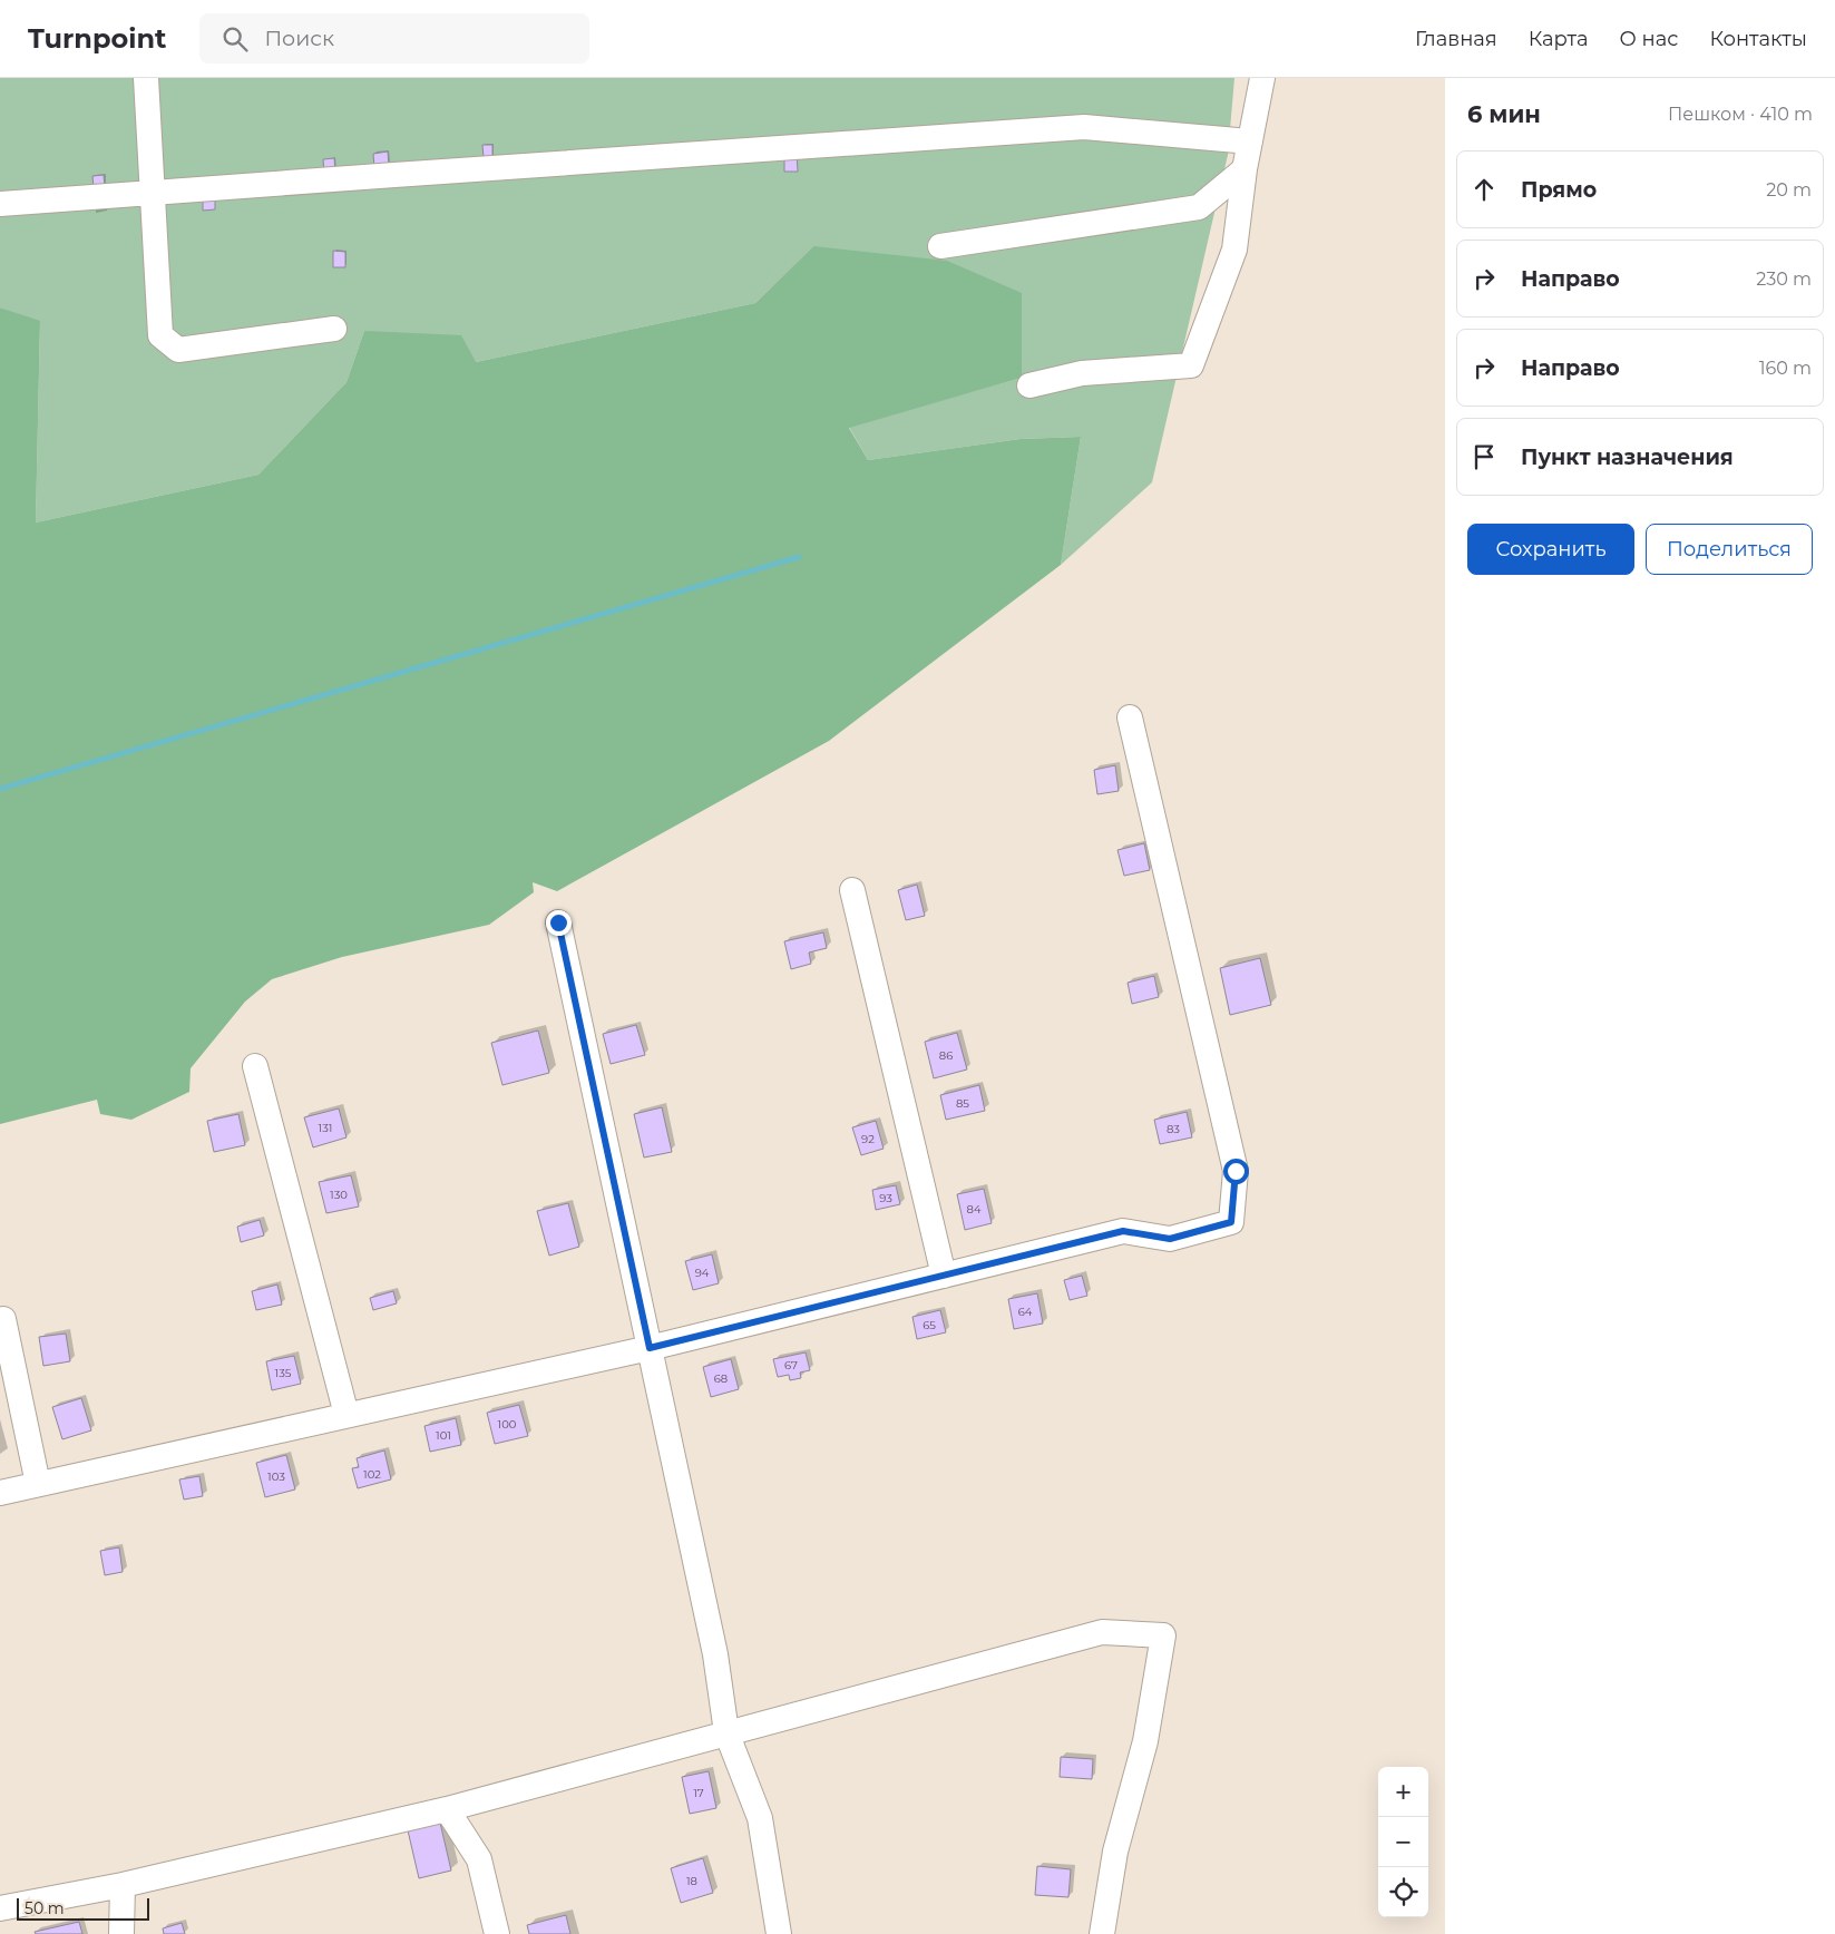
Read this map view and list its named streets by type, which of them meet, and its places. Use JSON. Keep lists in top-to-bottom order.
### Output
{
  "house_numbers": [
    "86",
    "85",
    "131",
    "83",
    "92",
    "130",
    "93",
    "84",
    "94",
    "64",
    "65",
    "67",
    "135",
    "68",
    "100",
    "101",
    "102",
    "103",
    "17",
    "18"
  ],
  "scale_bar": "50 m",
  "page": {
    "header": "Turnpoint",
    "search": "Поиск",
    "nav": [
      "Главная",
      "Карта",
      "О нас",
      "Контакты"
    ],
    "heading": ["6 мин", "Пешком · 410 m"],
    "list": [
      ["Прямо", "20 m"],
      ["Направо", "230 m"],
      ["Направо", "160 m"],
      "Пункт назначения"
    ],
    "buttons": ["Сохранить", "Поделиться"],
    "map_buttons": ["+", "−"],
    "scale": "50 m"
  }
}
